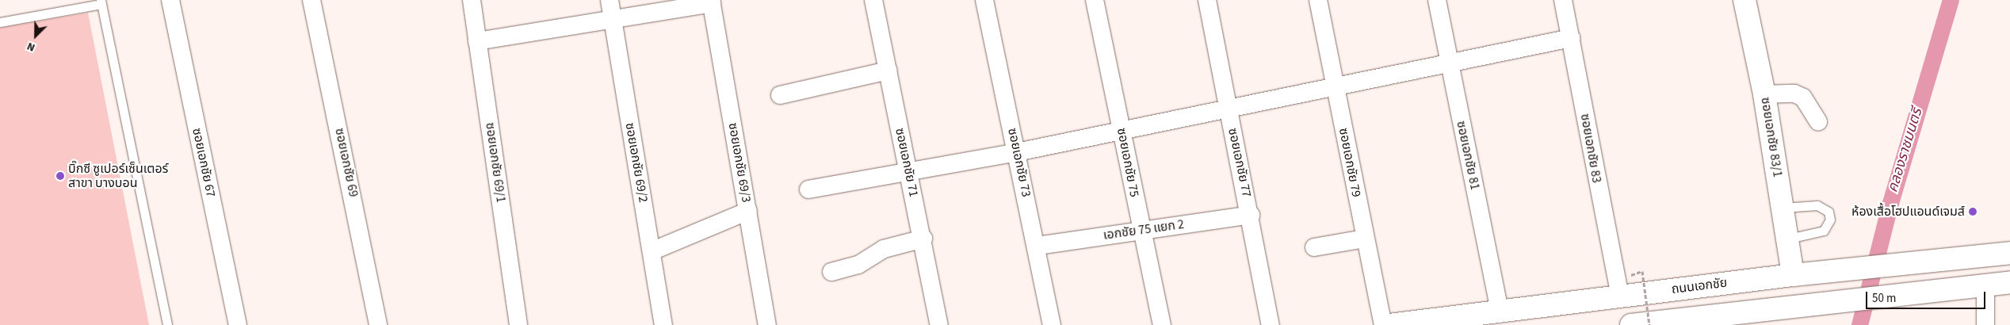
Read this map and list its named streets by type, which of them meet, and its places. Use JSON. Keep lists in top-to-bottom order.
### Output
{
  "streets": {
    "main road": ["ซอยเอกชัย 83/1", "ถนนเอกชัย"],
    "street": [
      "ซอยเอกชัย 83",
      "ซอยเอกชัย 81",
      "ซอยเอกชัย 67",
      "ซอยเอกชัย 69",
      "ซอยเอกชัย 69/1",
      "ซอยเอกชัย 69/2",
      "ซอยเอกชัย 69/3",
      "ซอยเอกชัย 71",
      "ซอยเอกชัย 73",
      "ซอยเอกชัย 75",
      "ซอยเอกชัย 77",
      "ซอยเอกชัย 79",
      "เอกชัย 75 แยก 2"
    ]
  },
  "crossings": [
    ["ซอยเอกชัย 83/1", "ถนนเอกชัย"],
    ["ซอยเอกชัย 83", "ถนนเอกชัย"],
    ["ซอยเอกชัย 81", "ถนนเอกชัย"],
    ["ซอยเอกชัย 73", "เอกชัย 75 แยก 2"],
    ["ซอยเอกชัย 75", "เอกชัย 75 แยก 2"],
    ["ซอยเอกชัย 77", "เอกชัย 75 แยก 2"]
  ],
  "water": ["คลองราชมนตรี"],
  "places": ["บิ๊กซี ซูเปอร์เซ็นเตอร์ สาขา บางบอน", "ห้องเสื้อโฮปแอนด์เจมส์"],
  "scale_bar": "50 m",
  "north": "bottom left"
}
